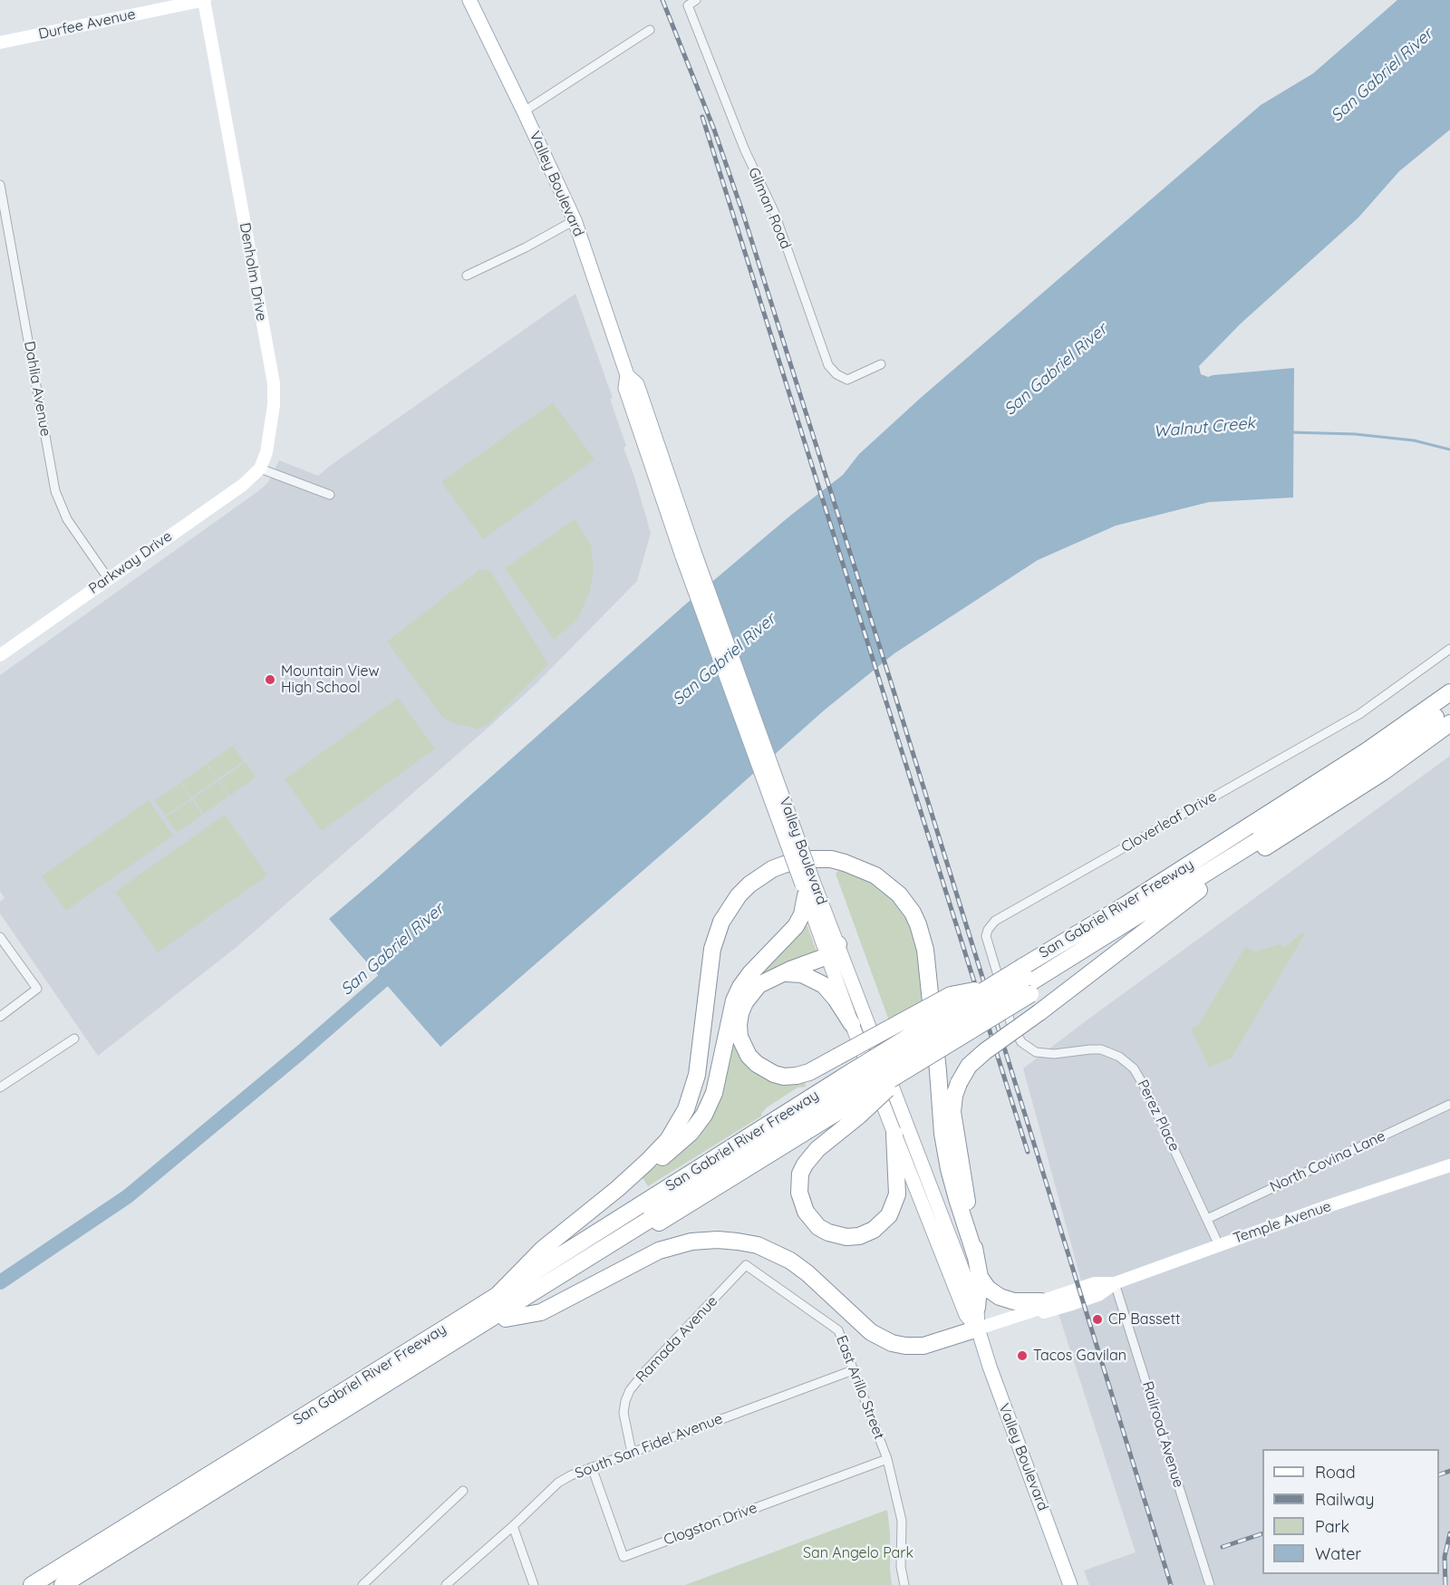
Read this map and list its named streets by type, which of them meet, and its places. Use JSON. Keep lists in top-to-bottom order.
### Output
{
  "streets": {
    "highway": ["San Gabriel River Freeway"],
    "main road": ["Valley Boulevard"],
    "street": [
      "Durfee Avenue",
      "Gilman Road",
      "Denholm Drive",
      "Dahlia Avenue",
      "Parkway Drive",
      "Cloverleaf Drive",
      "Perez Place",
      "North Covina Lane",
      "Temple Avenue",
      "Ramada Avenue",
      "East Arillo Street",
      "Railroad Avenue",
      "South San Fidel Avenue",
      "Clogston Drive"
    ]
  },
  "crossings": [
    ["Durfee Avenue", "Denholm Drive"],
    ["Valley Boulevard", "Temple Avenue"],
    ["Denholm Drive", "Parkway Drive"],
    ["Dahlia Avenue", "Parkway Drive"],
    ["Cloverleaf Drive", "Perez Place"],
    ["Perez Place", "North Covina Lane"],
    ["Perez Place", "Temple Avenue"],
    ["Temple Avenue", "Railroad Avenue"],
    ["Ramada Avenue", "East Arillo Street"],
    ["Ramada Avenue", "South San Fidel Avenue"],
    ["East Arillo Street", "South San Fidel Avenue"],
    ["East Arillo Street", "Clogston Drive"],
    ["South San Fidel Avenue", "Clogston Drive"]
  ],
  "water": ["San Gabriel River", "Walnut Creek"],
  "parks": ["San Angelo Park"],
  "places": ["Mountain View High School", "CP Bassett", "Tacos Gavilan"],
  "legend": [
    "Road",
    "Railway",
    "Park",
    "Water"
  ]
}
